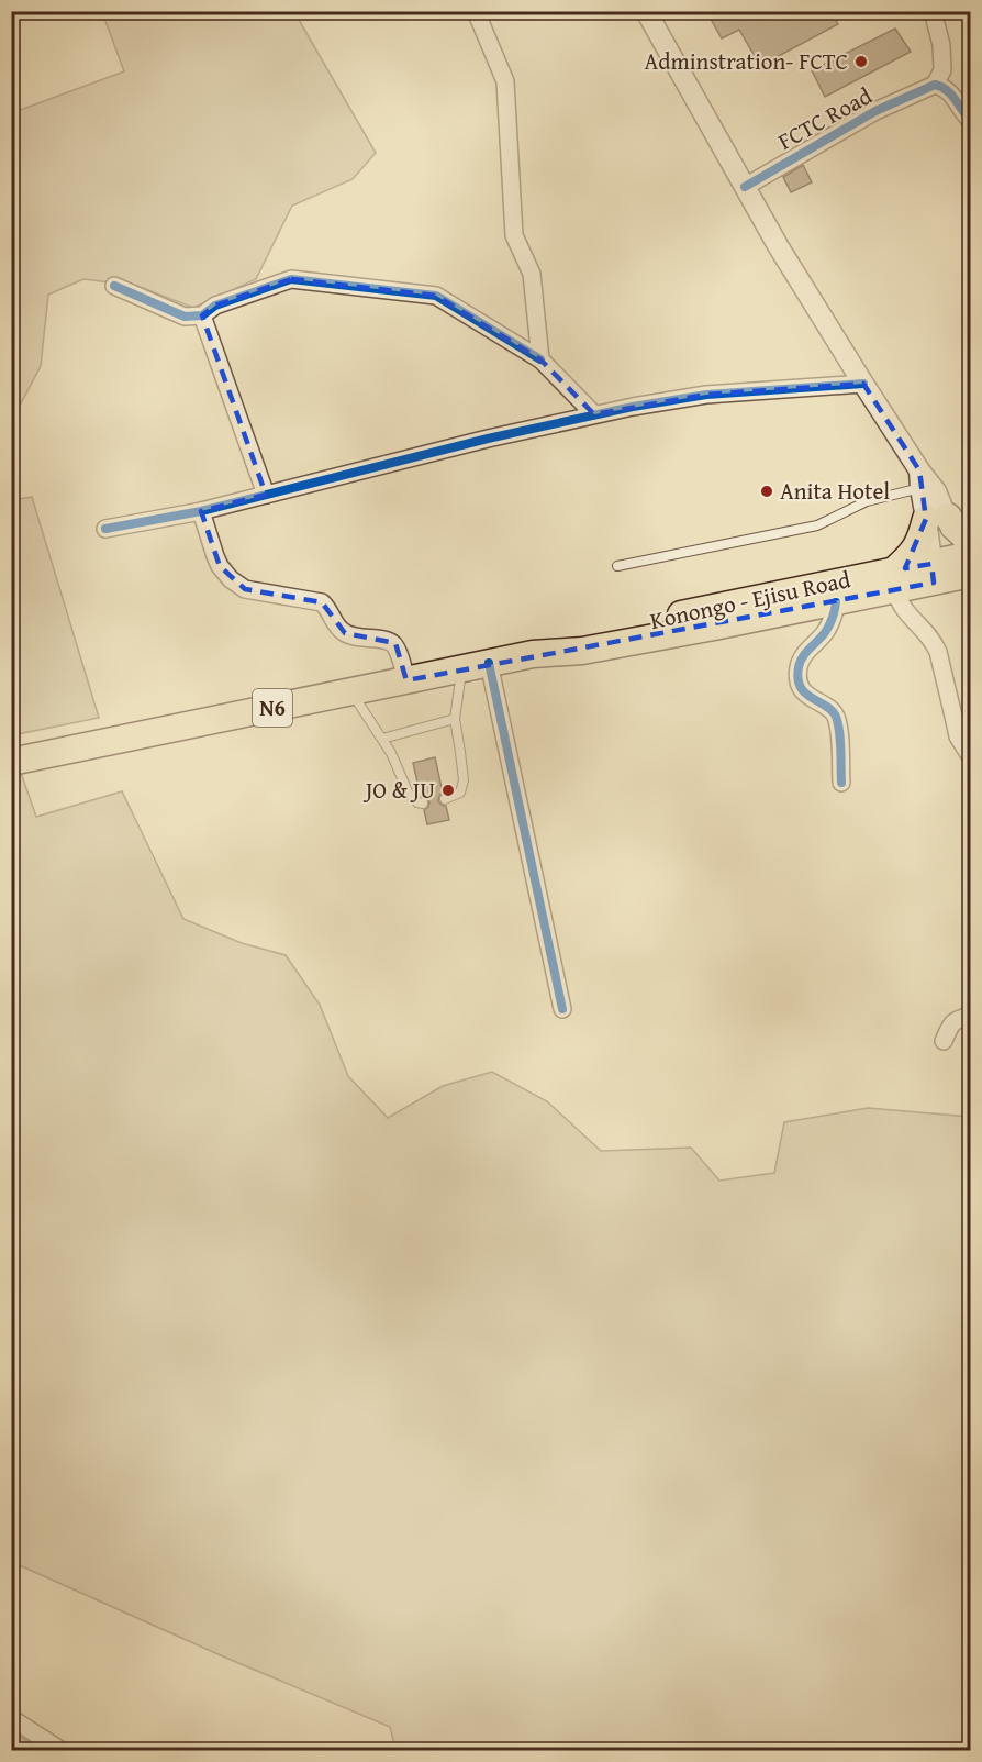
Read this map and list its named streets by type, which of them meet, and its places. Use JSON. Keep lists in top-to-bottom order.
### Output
{
  "streets": {
    "highway": ["Konongo - Ejisu Road", "N6"],
    "street": ["FCTC Road"]
  },
  "places": ["Adminstration- FCTC", "Anita Hotel", "JO & JU"]
}
